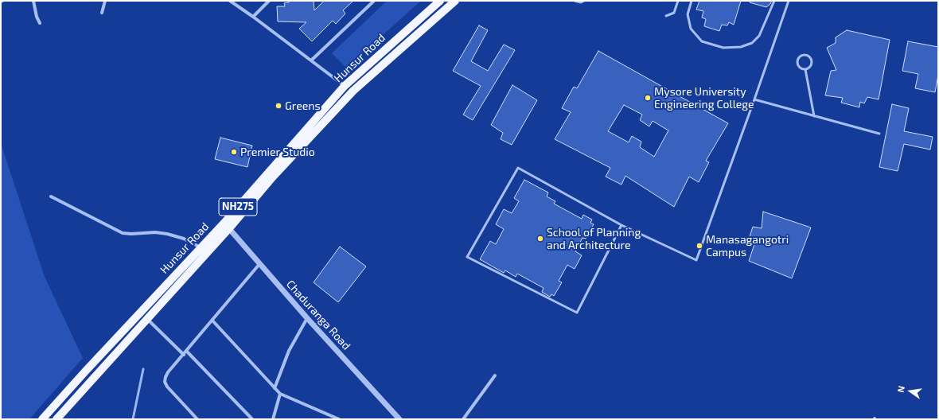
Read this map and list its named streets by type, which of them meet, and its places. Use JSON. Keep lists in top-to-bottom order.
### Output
{
  "streets": {
    "main road": ["Hunsur Road", "NH275"],
    "street": ["Chaduranga Road"]
  },
  "crossings": [
    ["Hunsur Road", "Chaduranga Road"]
  ],
  "places": [
    "Mysore University Engineering College",
    "Greens",
    "Premier Studio",
    "School of Planning and Architecture",
    "Manasagangotri Campus"
  ],
  "north": "left"
}
